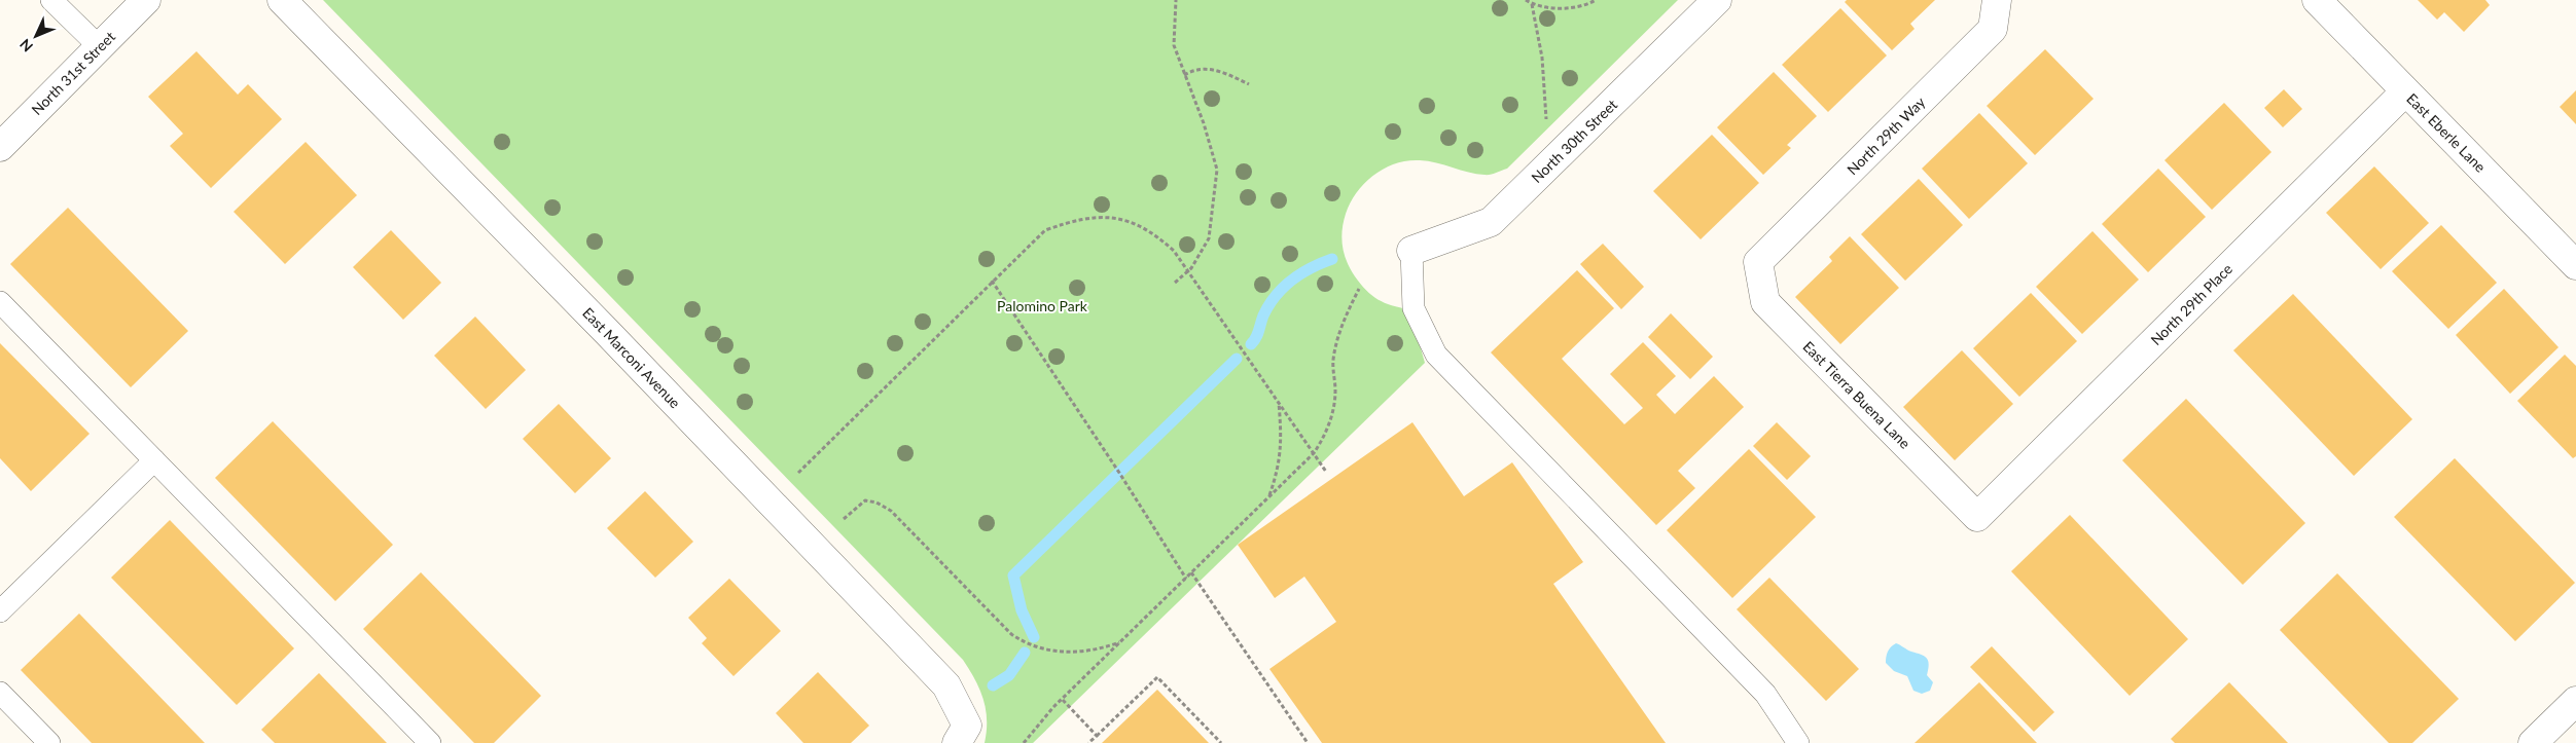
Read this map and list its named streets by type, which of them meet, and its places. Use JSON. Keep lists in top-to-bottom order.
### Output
{
  "streets": {
    "street": [
      "North 31st Street",
      "East Eberle Lane",
      "North 29th Way",
      "North 30th Street",
      "North 29th Place",
      "East Marconi Avenue",
      "East Tierra Buena Lane"
    ]
  },
  "crossings": [
    ["East Eberle Lane", "North 29th Place"],
    ["North 29th Way", "East Tierra Buena Lane"],
    ["North 29th Place", "East Tierra Buena Lane"]
  ],
  "parks": ["Palomino Park"],
  "north": "bottom left"
}
